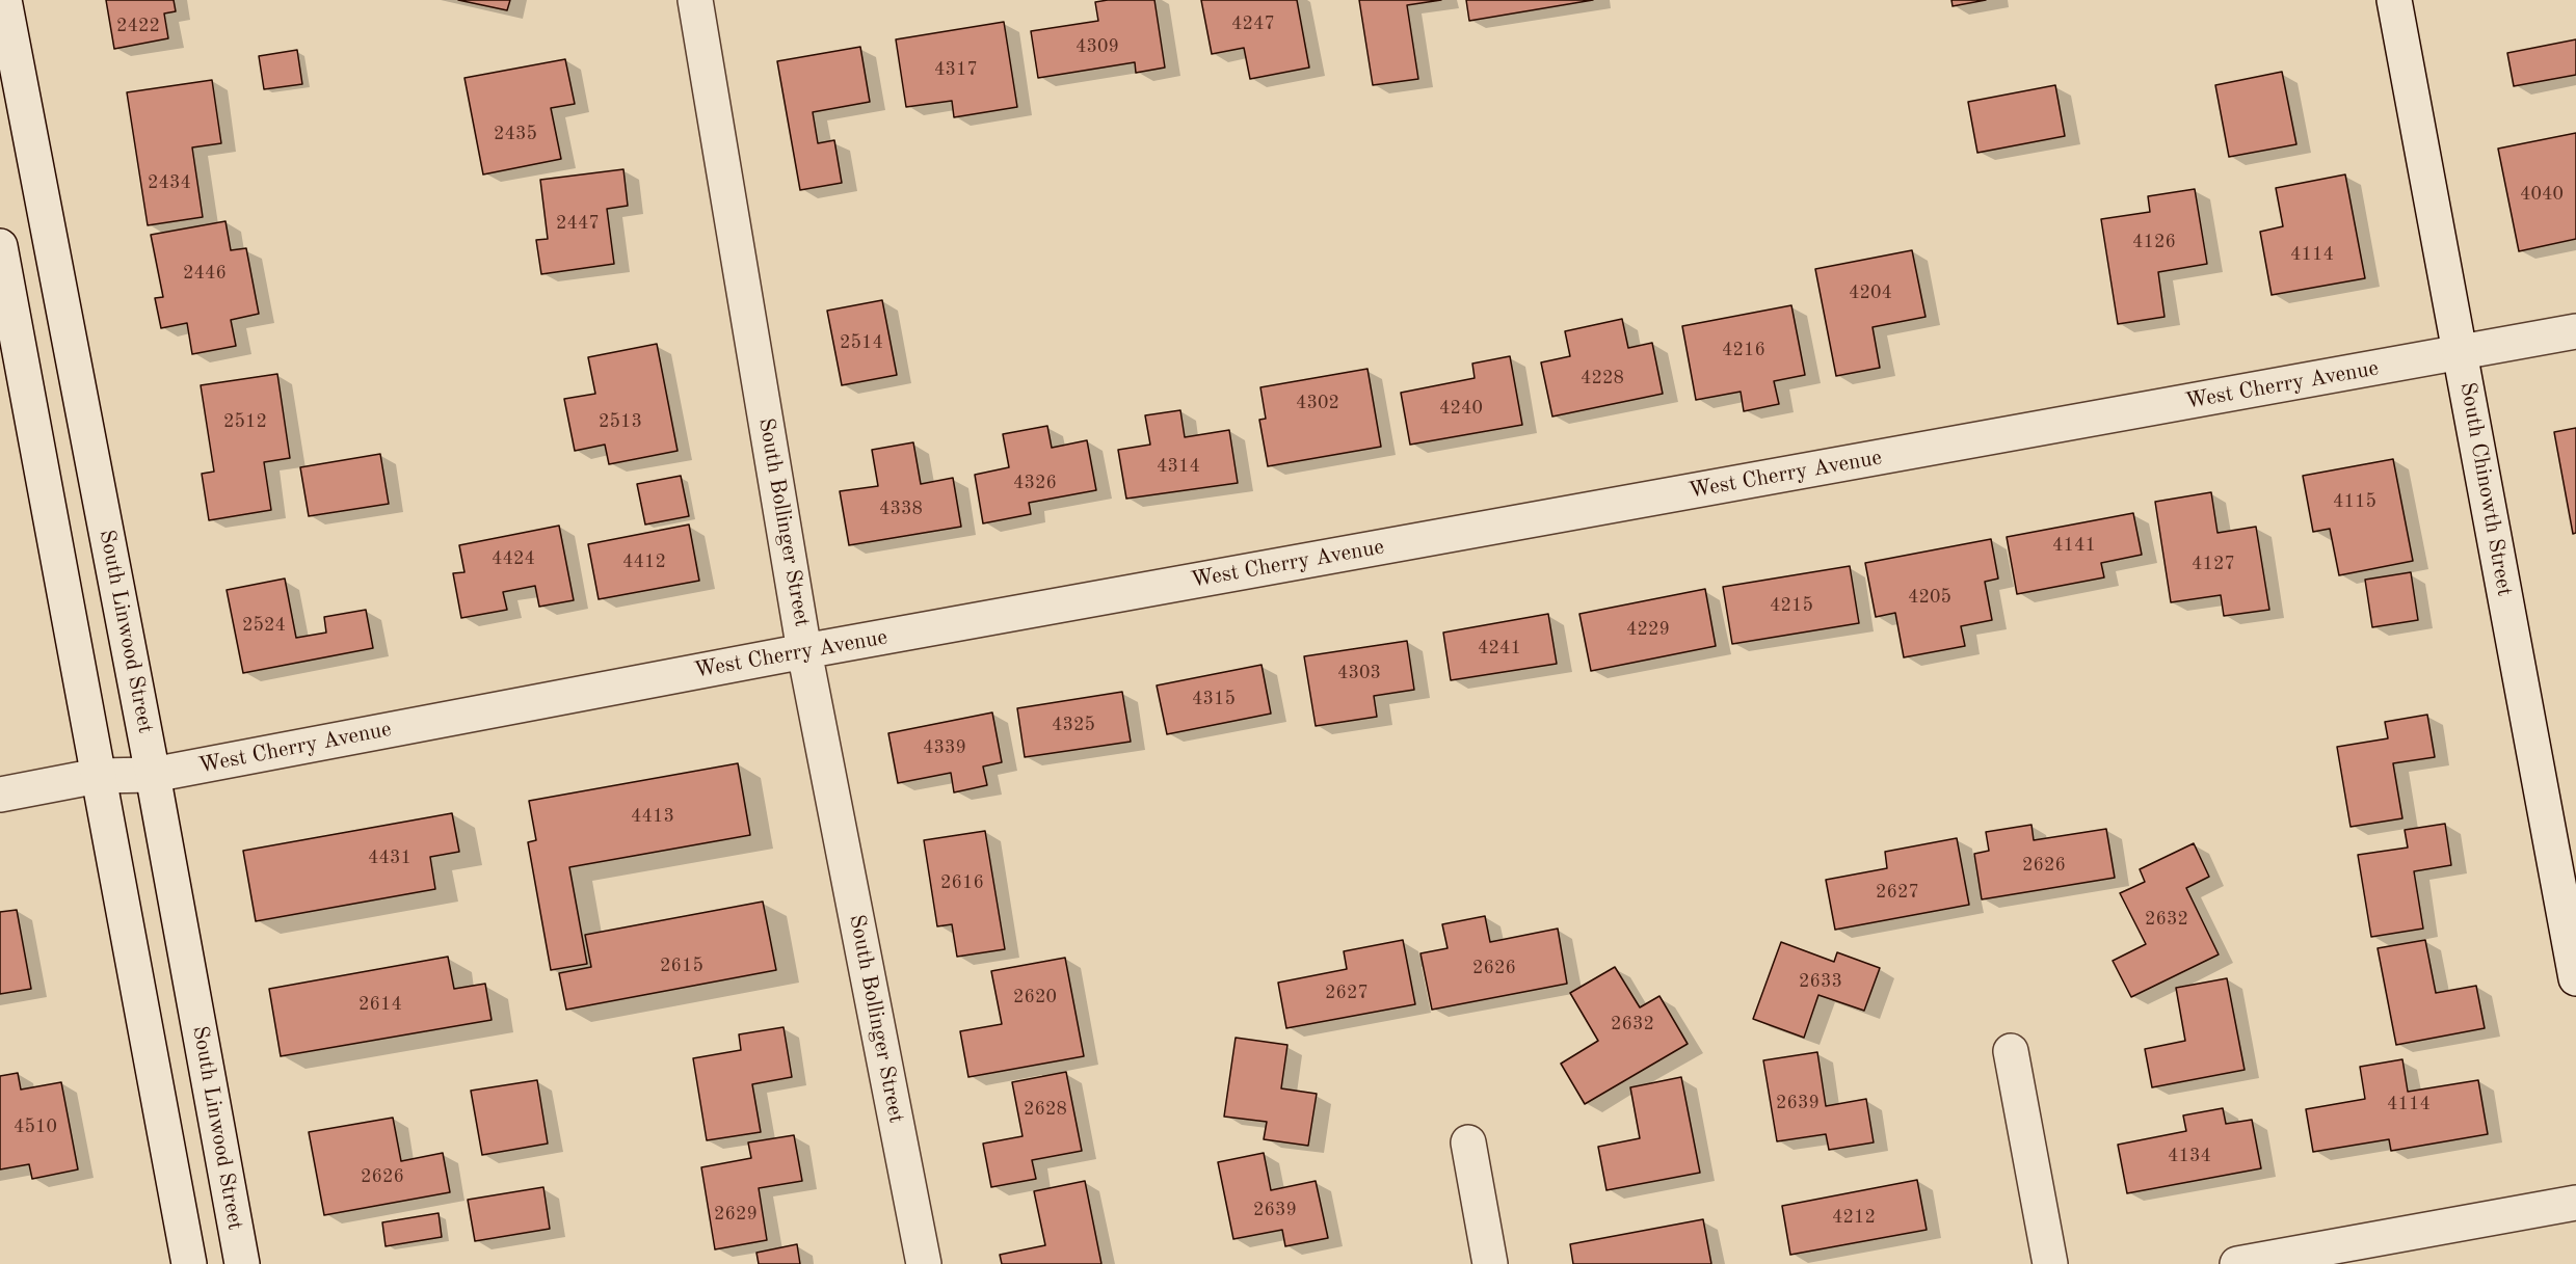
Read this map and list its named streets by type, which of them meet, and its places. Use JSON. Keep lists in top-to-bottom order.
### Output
{
  "streets": {
    "street": [
      "West Cherry Avenue",
      "South Chinowth Street",
      "South Bollinger Street",
      "South Linwood Street"
    ]
  },
  "crossings": [
    ["West Cherry Avenue", "South Chinowth Street"],
    ["West Cherry Avenue", "South Bollinger Street"],
    ["West Cherry Avenue", "South Linwood Street"]
  ],
  "house_numbers": [
    "4247",
    "2422",
    "4309",
    "4317",
    "2435",
    "2434",
    "4040",
    "2447",
    "4126",
    "4114",
    "2446",
    "4204",
    "2514",
    "4216",
    "4228",
    "4302",
    "4240",
    "2512",
    "2513",
    "4314",
    "4326",
    "4115",
    "4338",
    "4141",
    "4424",
    "4412",
    "4127",
    "4205",
    "4215",
    "2524",
    "4229",
    "4241",
    "4303",
    "4315",
    "4325",
    "4339",
    "4413",
    "4431",
    "2626",
    "2616",
    "2627",
    "2632",
    "2615",
    "2626",
    "2633",
    "2627",
    "2620",
    "2614",
    "2632",
    "2639",
    "4114",
    "2628",
    "4510",
    "4134",
    "2626",
    "2639",
    "2629",
    "4212"
  ]
}
